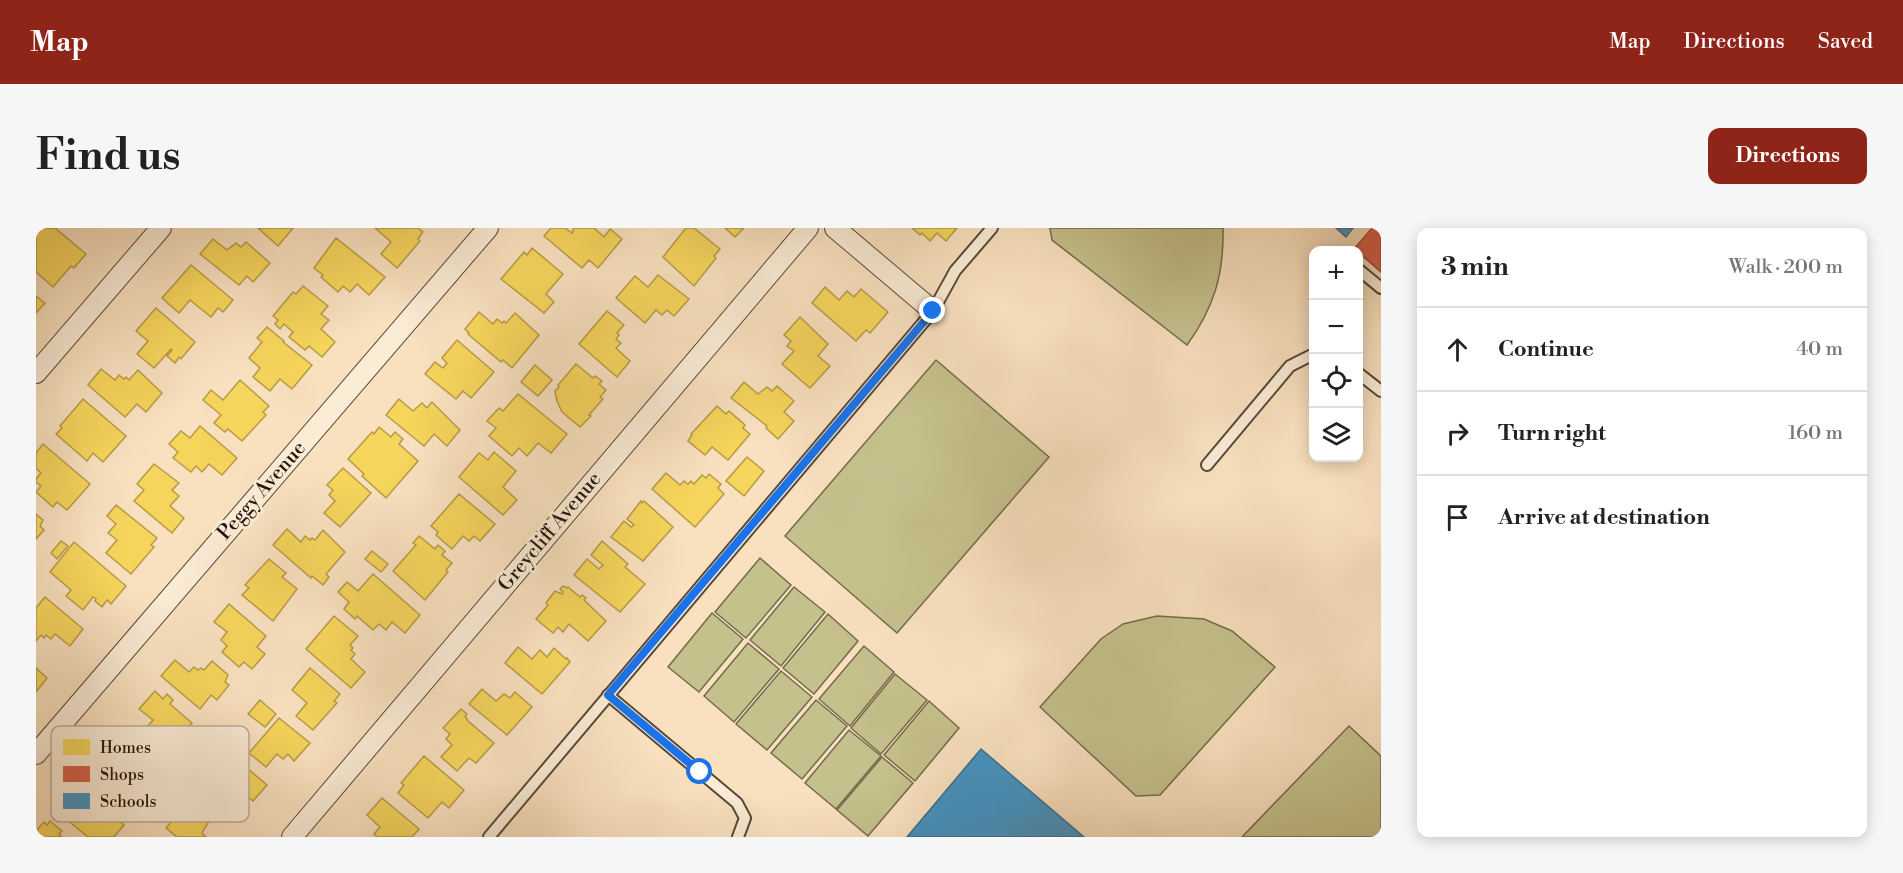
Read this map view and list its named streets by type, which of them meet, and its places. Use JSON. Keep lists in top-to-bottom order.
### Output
{
  "streets": {
    "street": ["Peggy Avenue", "Greycliff Avenue"]
  },
  "legend": ["Homes", "Shops", "Schools"],
  "page": {
    "header": "Map",
    "nav": ["Map", "Directions", "Saved"],
    "buttons": "Directions",
    "title": "Find us",
    "heading": ["3 min", "Walk · 200 m"],
    "map_buttons": ["+", "−"],
    "list": [
      ["Continue", "40 m"],
      ["Turn right", "160 m"],
      "Arrive at destination"
    ]
  }
}
